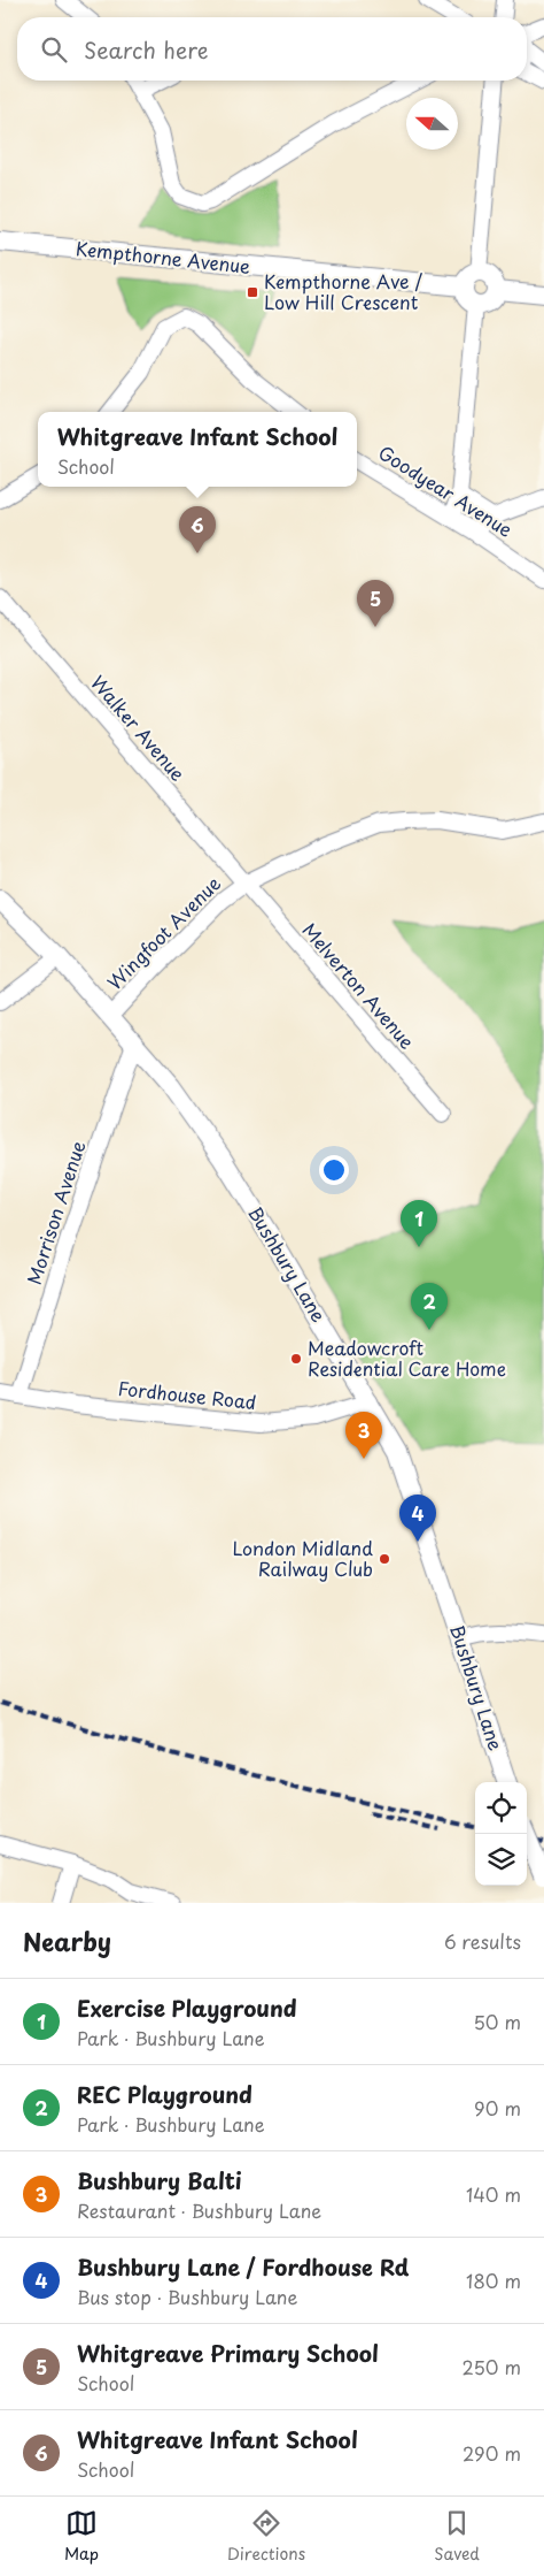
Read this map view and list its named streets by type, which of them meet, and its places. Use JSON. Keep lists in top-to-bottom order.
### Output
{
  "streets": {
    "street": [
      "Kempthorne Avenue",
      "Goodyear Avenue",
      "Walker Avenue",
      "Wingfoot Avenue",
      "Melverton Avenue",
      "Morrison Avenue",
      "Bushbury Lane",
      "Fordhouse Road"
    ]
  },
  "crossings": [
    ["Walker Avenue", "Wingfoot Avenue"],
    ["Walker Avenue", "Melverton Avenue"],
    ["Wingfoot Avenue", "Melverton Avenue"],
    ["Wingfoot Avenue", "Bushbury Lane"],
    ["Morrison Avenue", "Bushbury Lane"],
    ["Morrison Avenue", "Fordhouse Road"],
    ["Bushbury Lane", "Fordhouse Road"]
  ],
  "places": {
    "transit": ["Kempthorne Ave / Low Hill Crescent"],
    "other": ["Meadowcroft Residential Care Home", "London Midland Railway Club"]
  },
  "north": "left",
  "page": {
    "search": "Search here",
    "popup": ["Whitgreave Infant School", "School"],
    "pins": [
      "6",
      "5",
      "1",
      "2",
      "3",
      "4"
    ],
    "heading": ["Nearby", "6 results"],
    "list": [
      {
        "mark": "1",
        "name": "Exercise Playground",
        "note": "Park · Bushbury Lane",
        "value": "50 m"
      },
      {
        "mark": "2",
        "name": "REC Playground",
        "note": "Park · Bushbury Lane",
        "value": "90 m"
      },
      {
        "mark": "3",
        "name": "Bushbury Balti",
        "note": "Restaurant · Bushbury Lane",
        "value": "140 m"
      },
      {
        "mark": "4",
        "name": "Bushbury Lane / Fordhouse Rd",
        "note": "Bus stop · Bushbury Lane",
        "value": "180 m"
      },
      {
        "mark": "5",
        "name": "Whitgreave Primary School",
        "note": "School",
        "value": "250 m"
      },
      {
        "mark": "6",
        "name": "Whitgreave Infant School",
        "note": "School",
        "value": "290 m"
      }
    ],
    "nav": ["Map", "Directions", "Saved"]
  }
}
